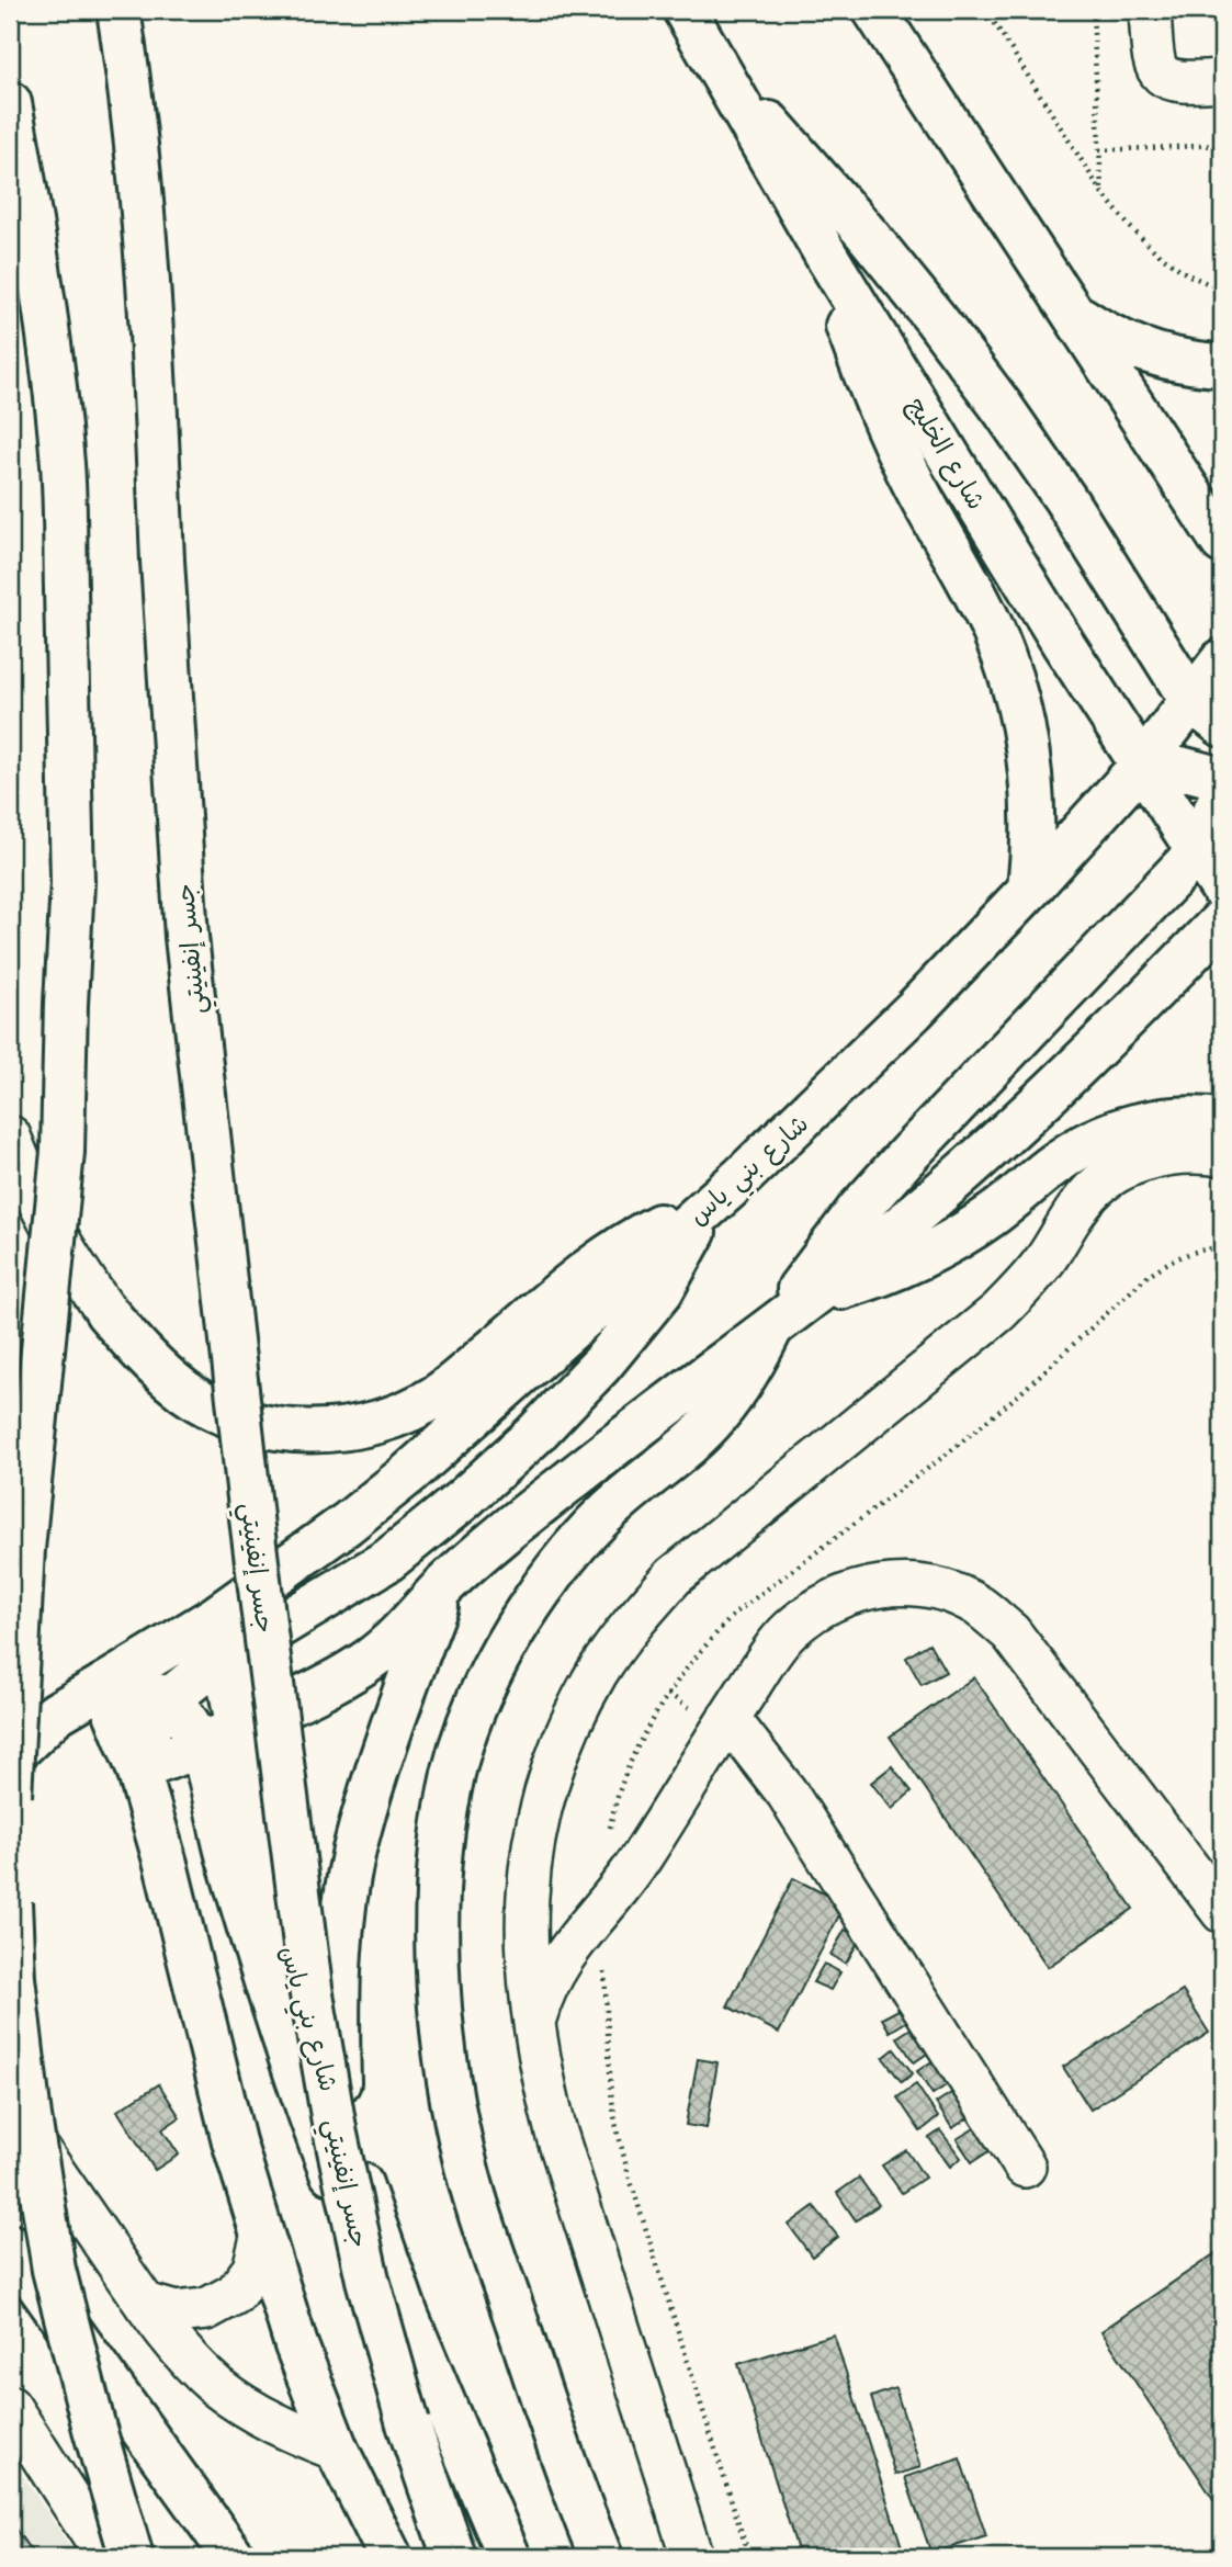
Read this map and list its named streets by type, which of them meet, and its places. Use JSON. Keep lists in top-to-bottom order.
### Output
{
  "streets": {
    "main road": ["شارع الخليج", "جسر إنفينيتي", "شارع بني ياس"]
  },
  "crossings": [
    ["شارع الخليج", "شارع بني ياس"]
  ]
}
